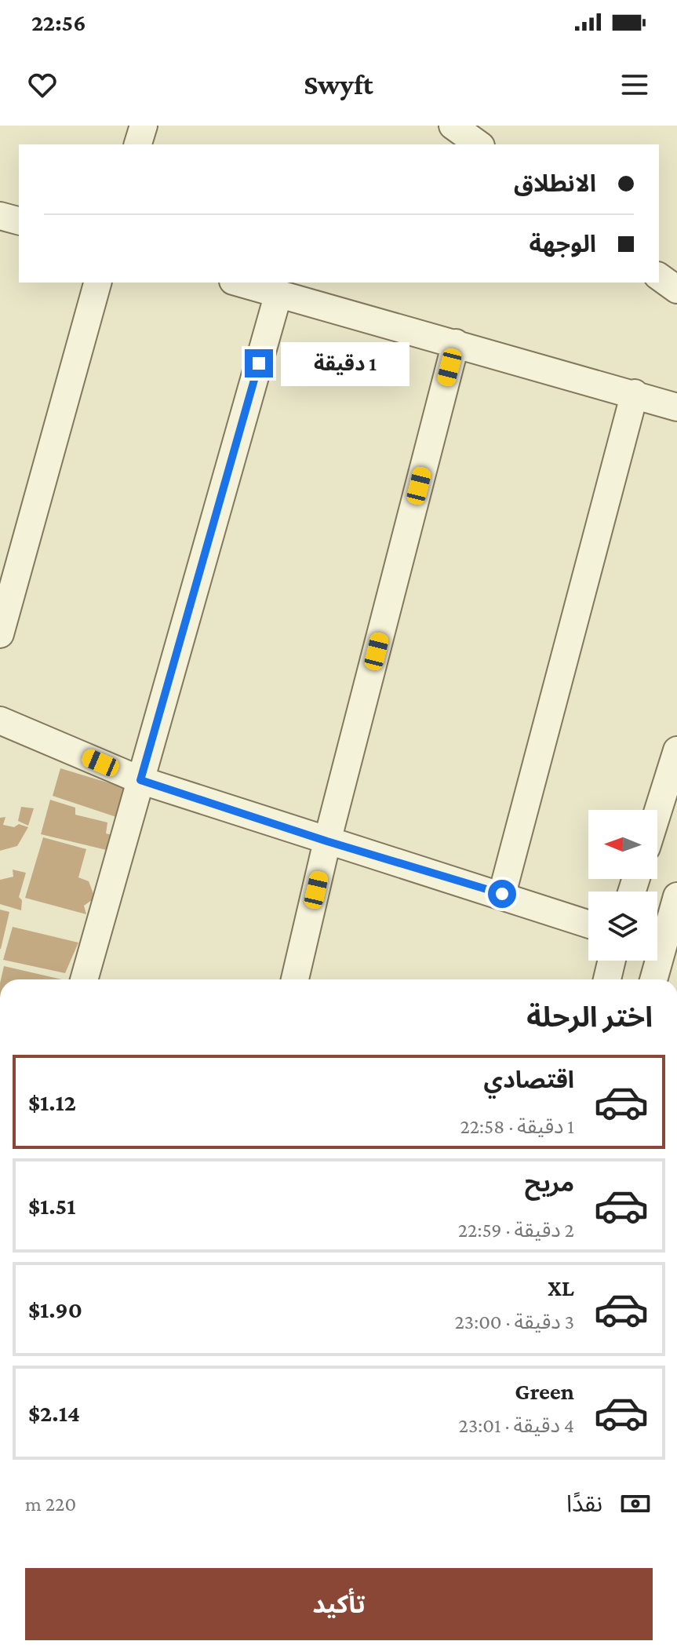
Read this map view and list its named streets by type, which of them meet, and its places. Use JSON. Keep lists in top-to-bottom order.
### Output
{
  "north": "left",
  "page": {
    "status": "22:56",
    "header": "Swyft",
    "banner": ["الانطلاق", "الوجهة"],
    "bubble": "1 دقيقة",
    "heading": "اختر الرحلة",
    "list": [
      {
        "name": "اقتصادي",
        "note": "1 دقيقة · 22:58",
        "value": "$1.12"
      },
      {
        "name": "مريح",
        "note": "2 دقيقة · 22:59",
        "value": "$1.51"
      },
      {
        "name": "XL",
        "note": "3 دقيقة · 23:00",
        "value": "$1.90"
      },
      {
        "name": "Green",
        "note": "4 دقيقة · 23:01",
        "value": "$2.14"
      }
    ],
    "pay": ["نقدًا", "220 m"],
    "buttons": "تأكيد"
  }
}
